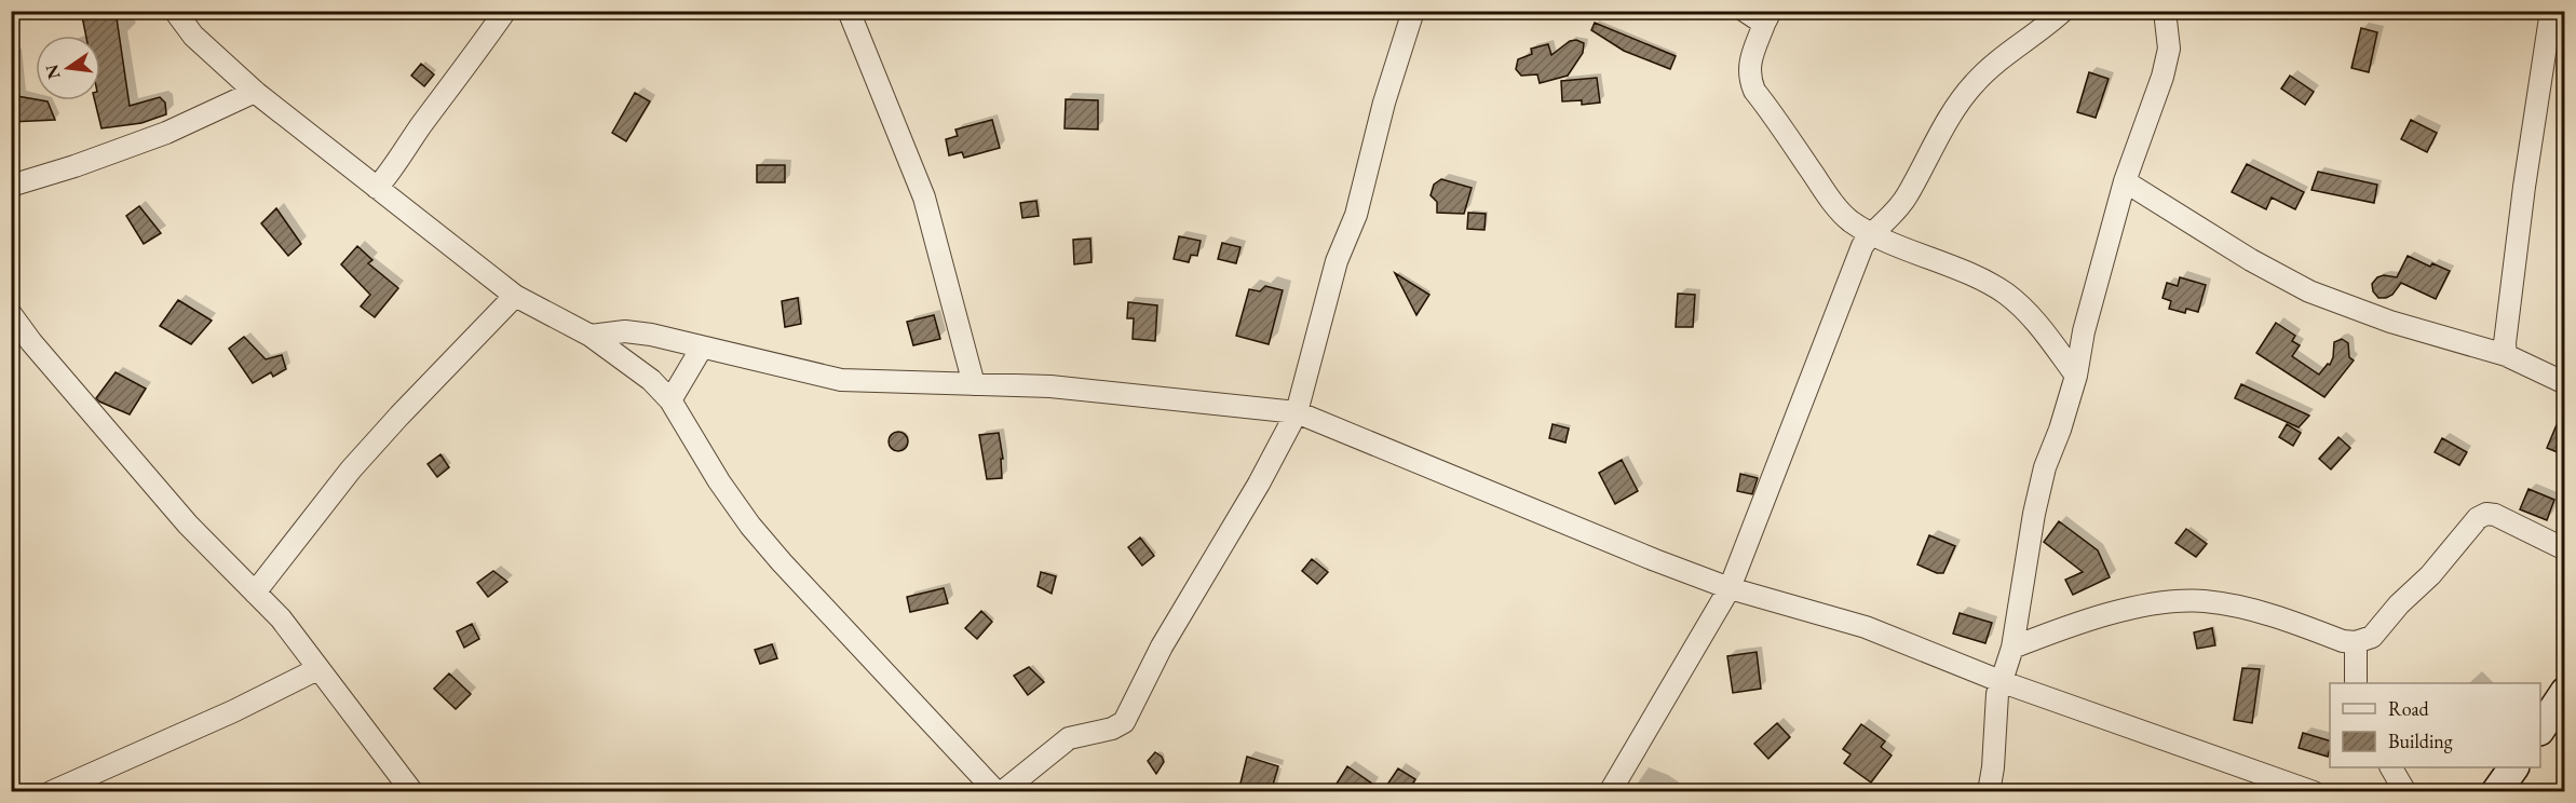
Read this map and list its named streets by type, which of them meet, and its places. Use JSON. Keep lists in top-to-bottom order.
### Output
{
  "legend": ["Road", "Building"],
  "north": "left"
}
